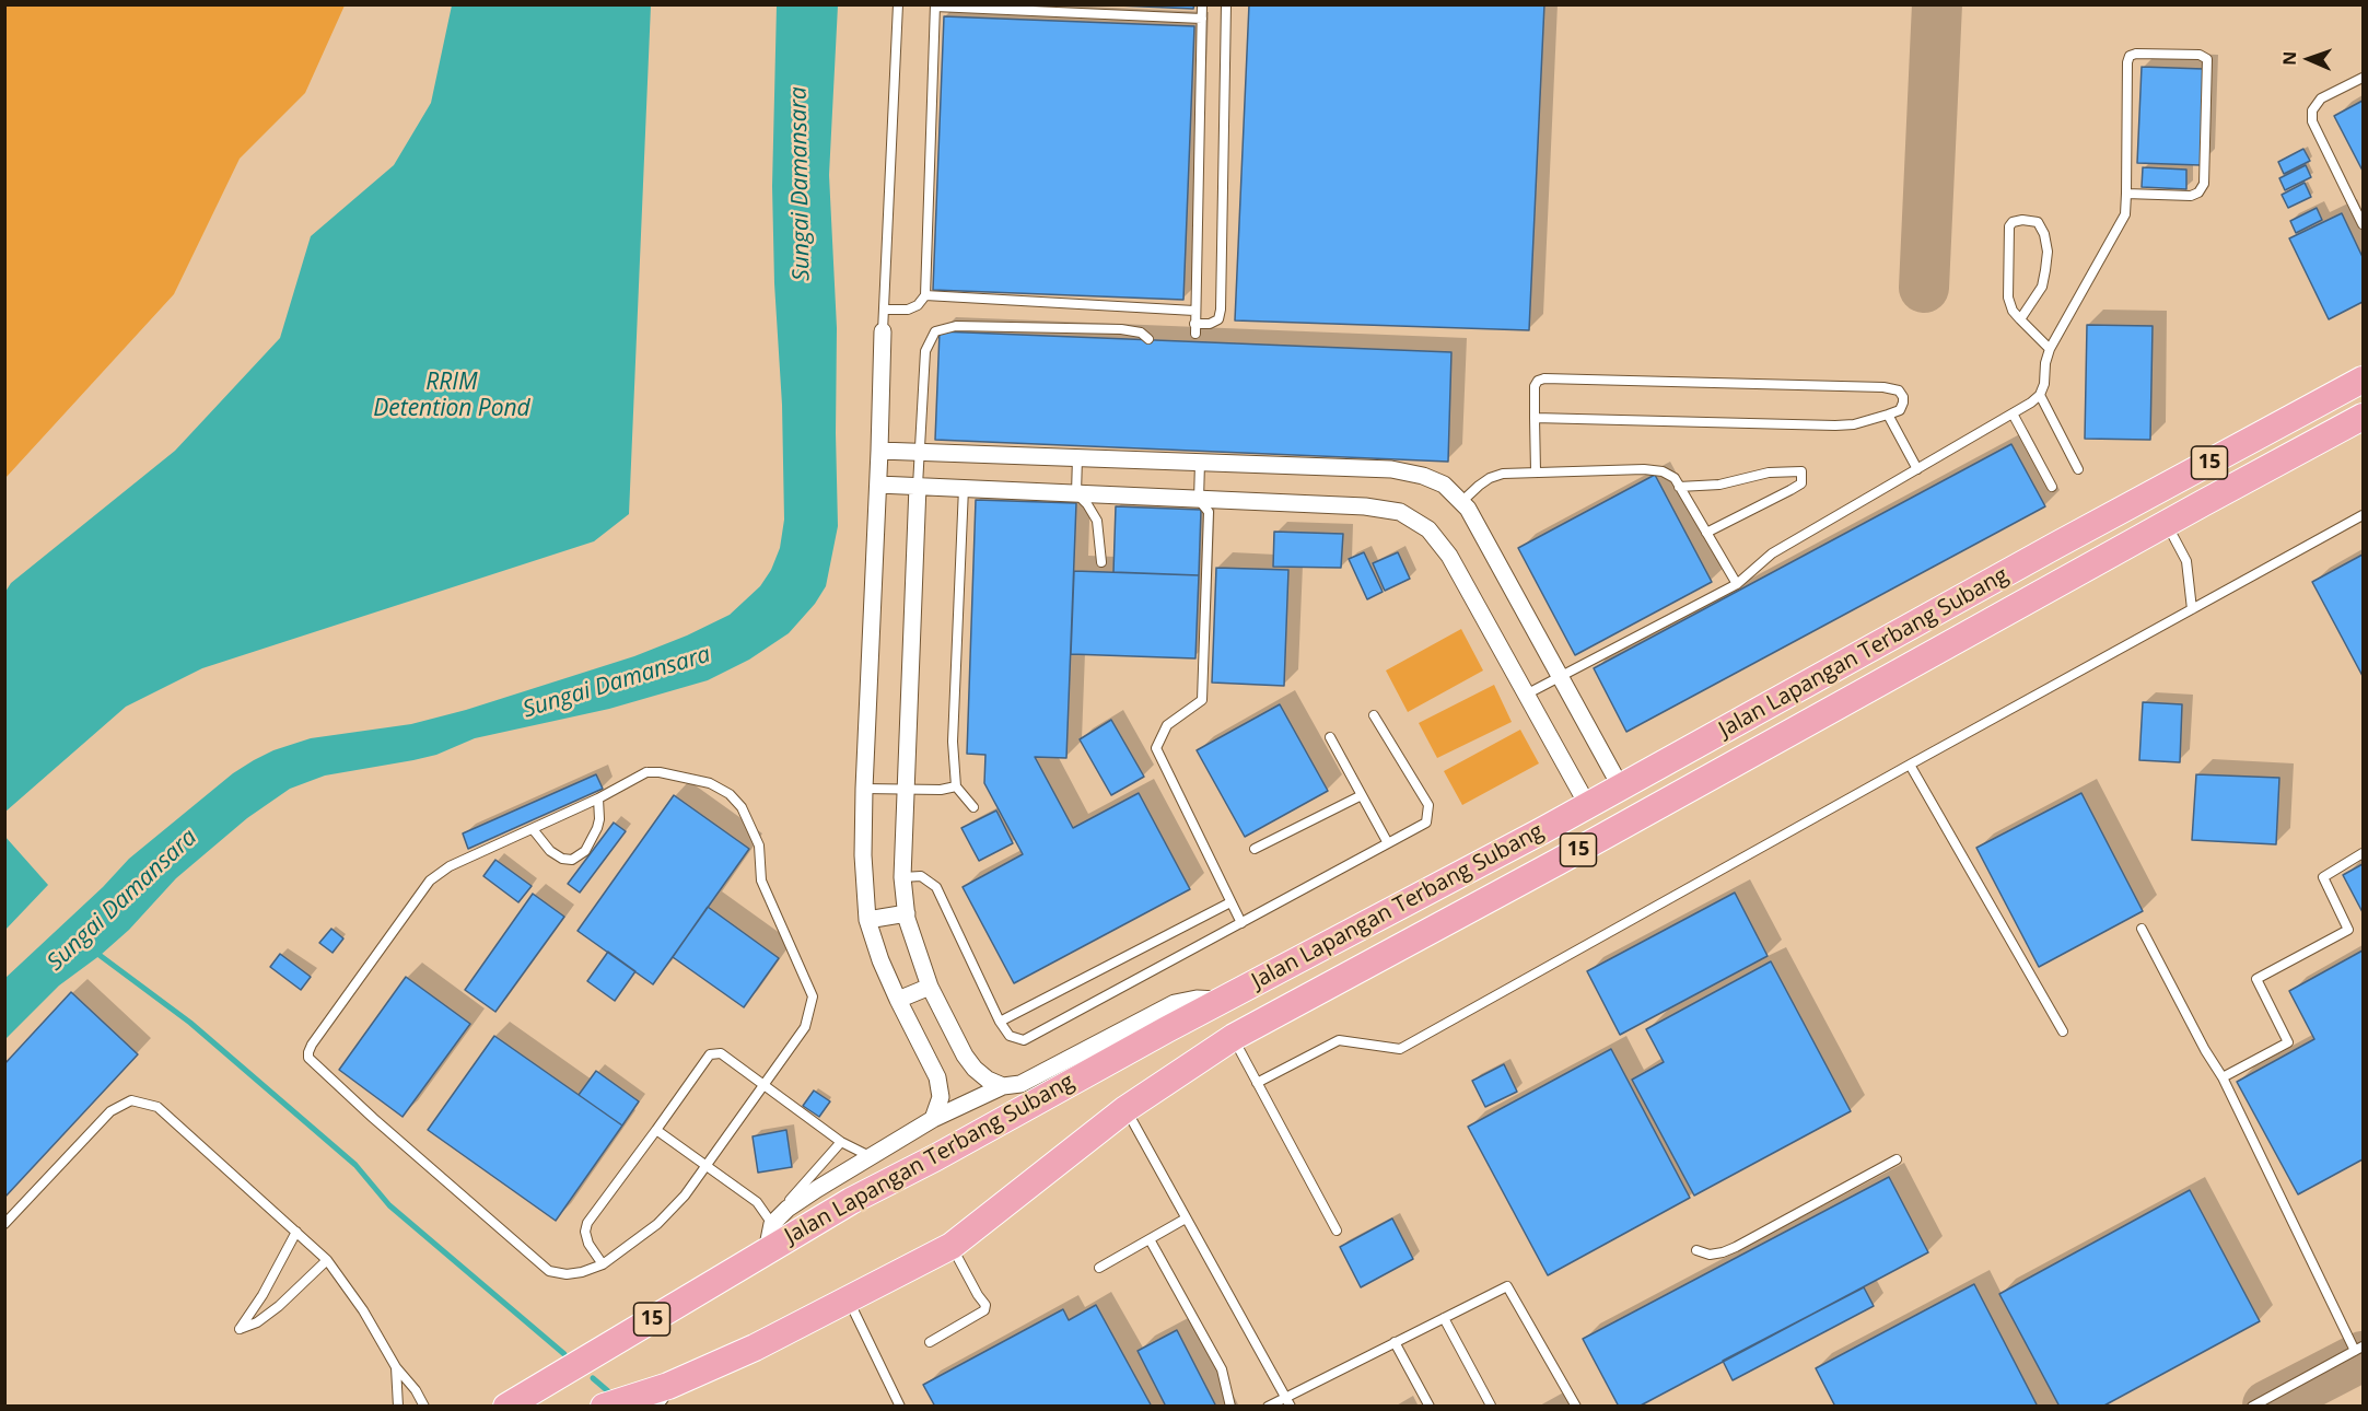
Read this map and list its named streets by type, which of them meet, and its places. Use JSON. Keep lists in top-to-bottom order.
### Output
{
  "streets": {
    "main road": ["15", "Jalan Lapangan Terbang Subang"]
  },
  "water": ["Sungai Damansara", "RRIM Detention Pond"],
  "north": "left"
}
